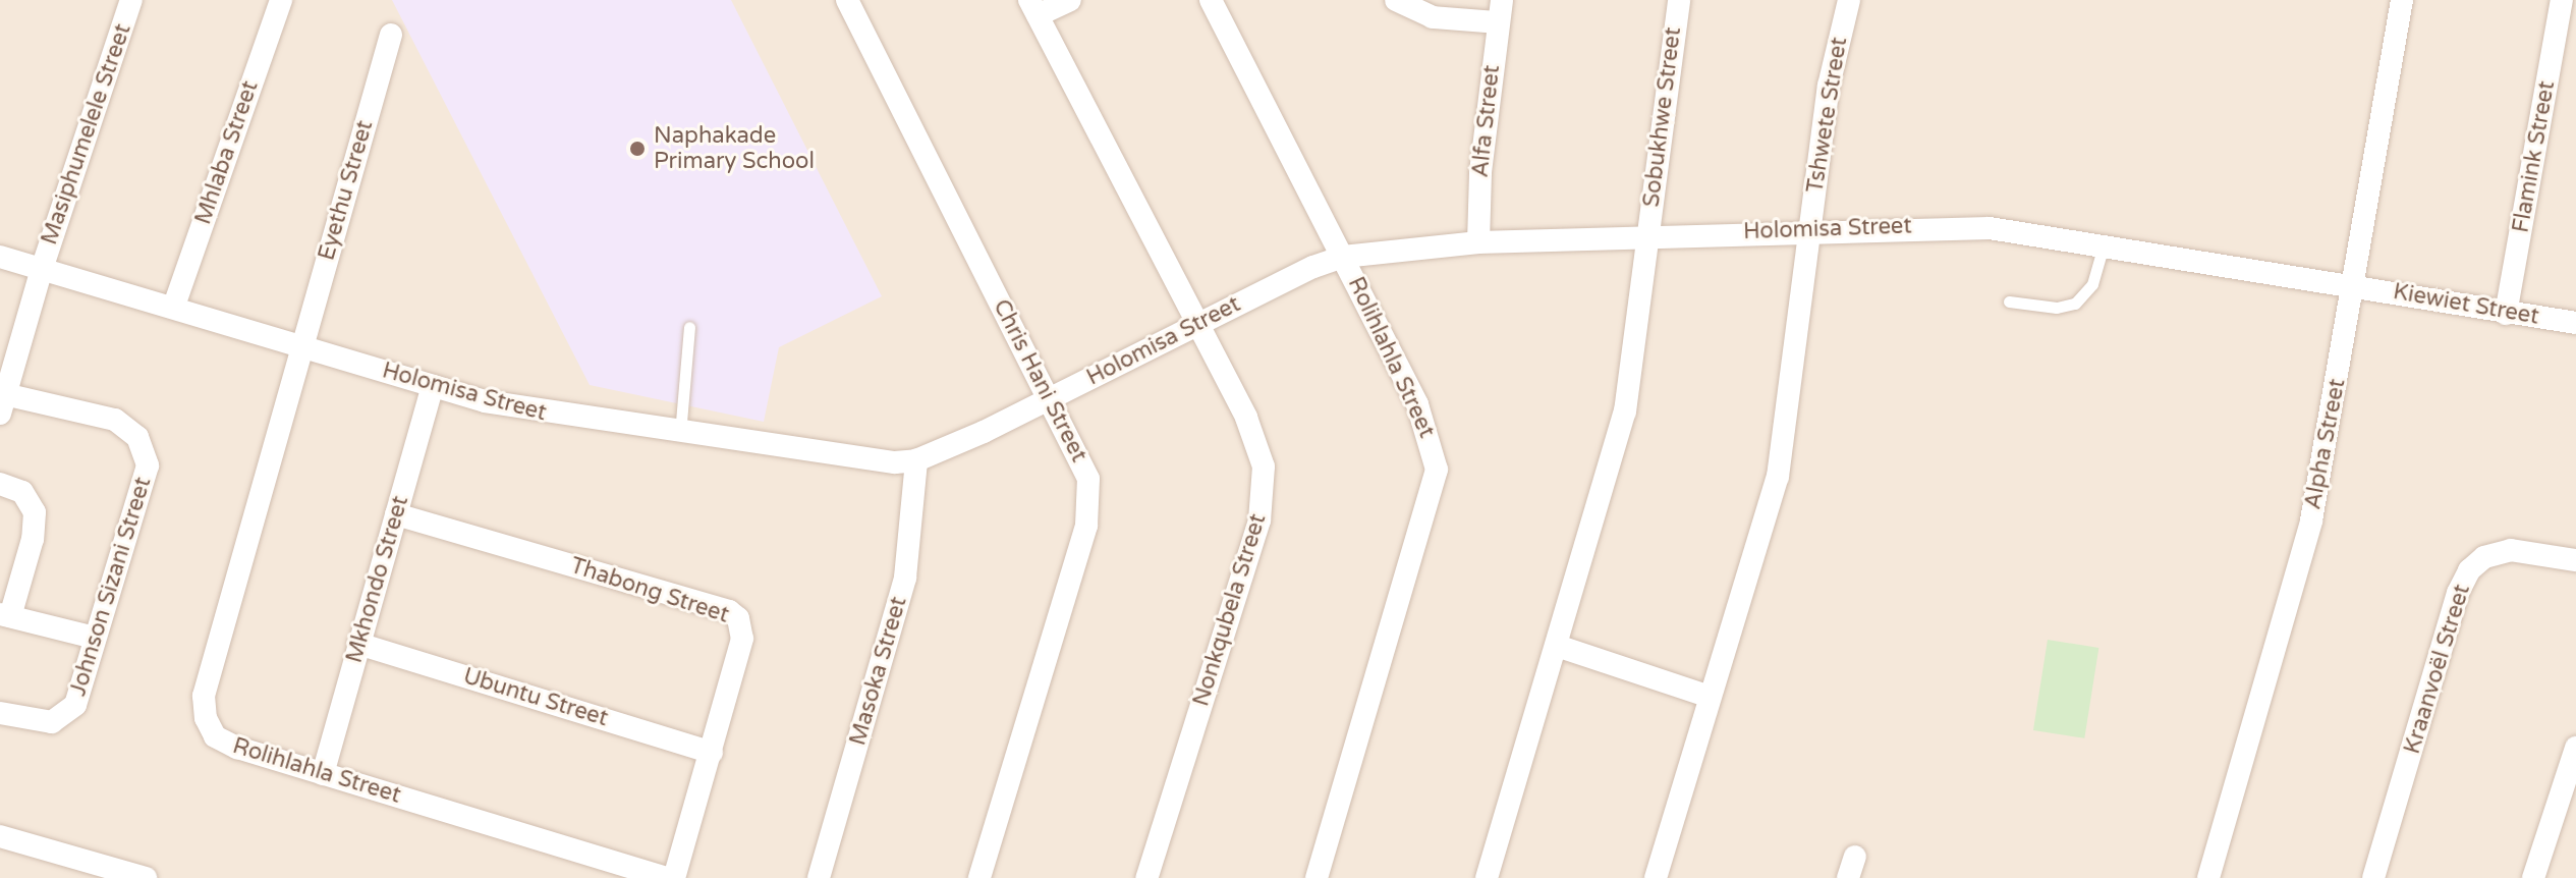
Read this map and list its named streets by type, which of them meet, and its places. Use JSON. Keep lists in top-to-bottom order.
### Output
{
  "streets": {
    "street": [
      "Tshwete Street",
      "Sobukhwe Street",
      "Alfa Street",
      "Masiphumelele Street",
      "Mhlaba Street",
      "Flamink Street",
      "Eyethu Street",
      "Holomisa Street",
      "Kiewiet Street",
      "Rolihlahla Street",
      "Chris Hani Street",
      "Alpha Street",
      "Mkhondo Street",
      "Johnson Sizani Street",
      "Thabong Street",
      "Nonkqubela Street",
      "Kraanvoël Street",
      "Masoka Street",
      "Ubuntu Street"
    ]
  },
  "crossings": [
    ["Tshwete Street", "Holomisa Street"],
    ["Sobukhwe Street", "Holomisa Street"],
    ["Alfa Street", "Holomisa Street"],
    ["Masiphumelele Street", "Holomisa Street"],
    ["Masiphumelele Street", "Johnson Sizani Street"],
    ["Mhlaba Street", "Holomisa Street"],
    ["Flamink Street", "Kiewiet Street"],
    ["Eyethu Street", "Holomisa Street"],
    ["Eyethu Street", "Rolihlahla Street"],
    ["Holomisa Street", "Kiewiet Street"],
    ["Holomisa Street", "Rolihlahla Street"],
    ["Holomisa Street", "Chris Hani Street"],
    ["Holomisa Street", "Alpha Street"],
    ["Holomisa Street", "Mkhondo Street"],
    ["Holomisa Street", "Nonkqubela Street"],
    ["Holomisa Street", "Masoka Street"],
    ["Kiewiet Street", "Alpha Street"],
    ["Rolihlahla Street", "Mkhondo Street"],
    ["Mkhondo Street", "Thabong Street"],
    ["Mkhondo Street", "Ubuntu Street"],
    ["Thabong Street", "Ubuntu Street"]
  ],
  "places": ["Naphakade Primary School"]
}
